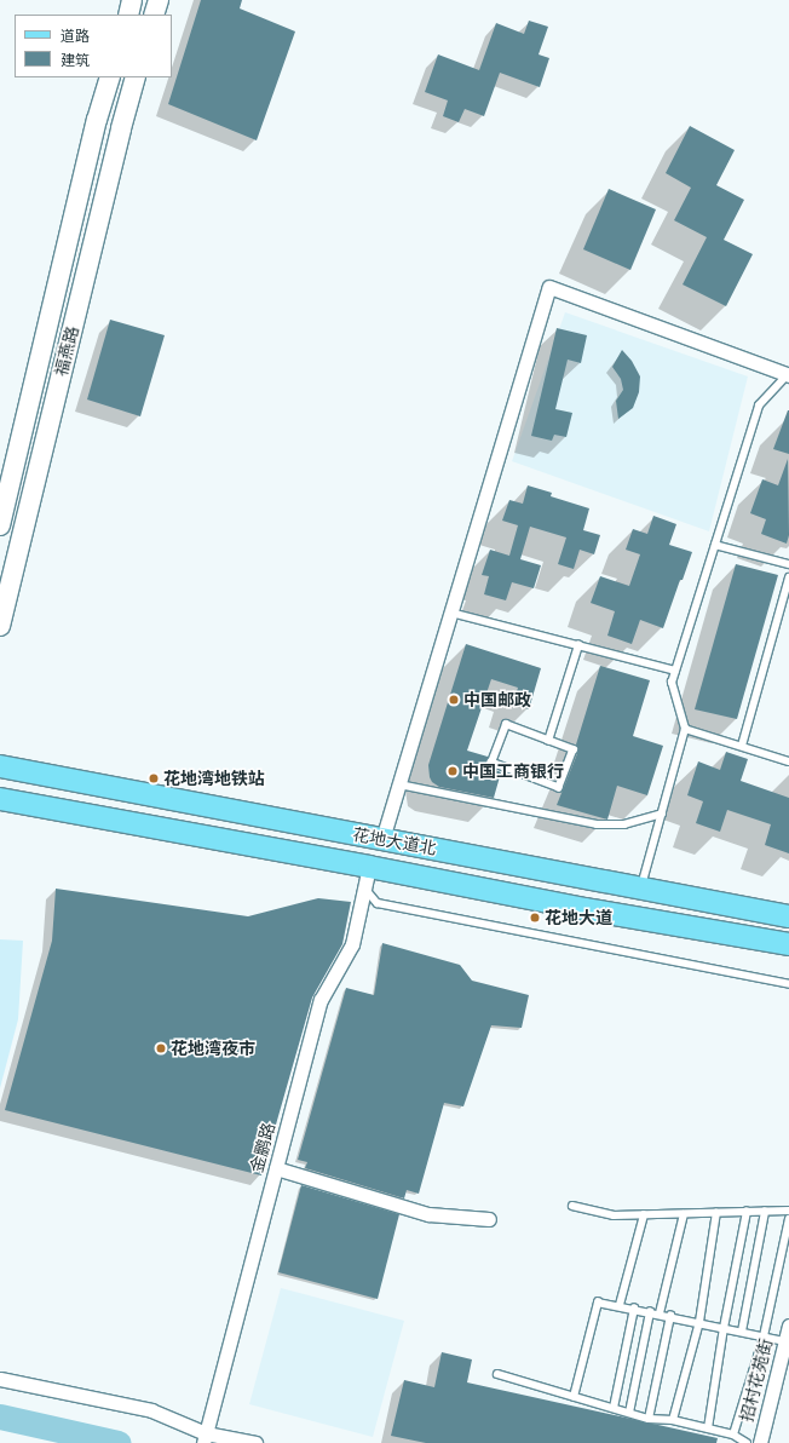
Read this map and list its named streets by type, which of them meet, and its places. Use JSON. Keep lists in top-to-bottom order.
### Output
{
  "streets": {
    "main road": ["花地大道北"],
    "street": ["福燕路", "金鹏路", "招村花苑街"]
  },
  "crossings": [
    ["花地大道北", "金鹏路"]
  ],
  "places": [
    "中国邮政",
    "中国工商银行",
    "花地湾地铁站",
    "花地大道",
    "花地湾夜市"
  ],
  "legend": ["道路", "建筑"]
}
